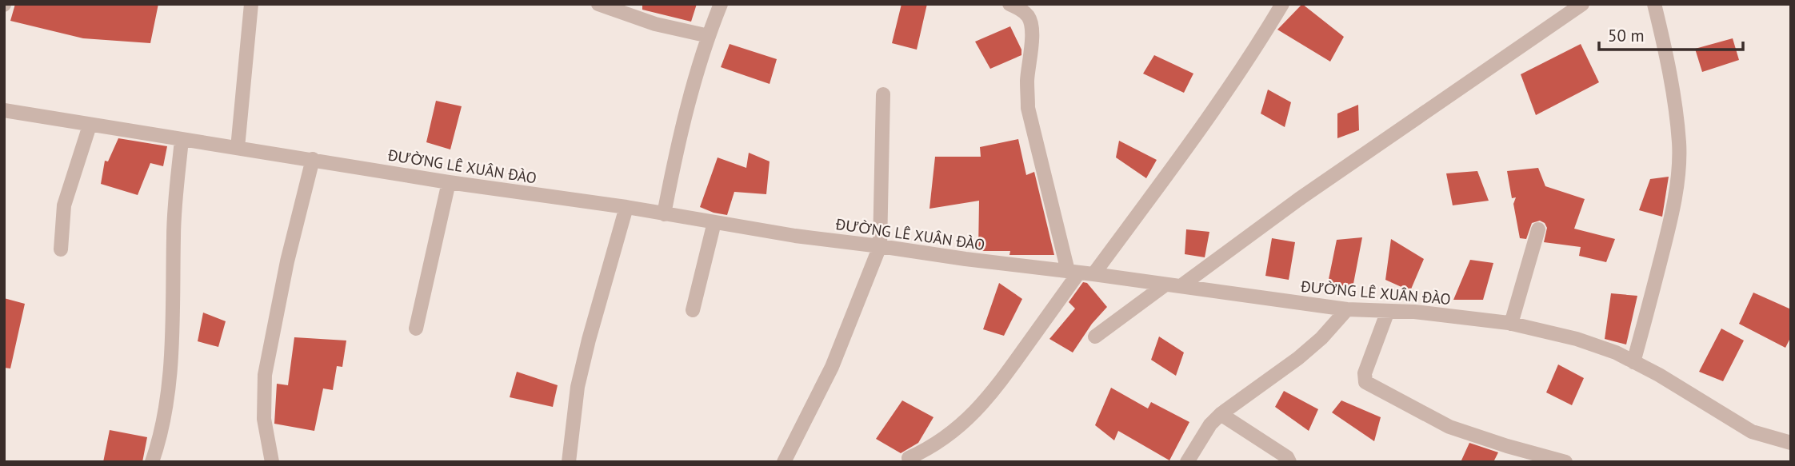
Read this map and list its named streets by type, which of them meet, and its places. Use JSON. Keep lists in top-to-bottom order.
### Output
{
  "streets": {
    "street": ["ĐƯỜNG LÊ XUÂN ĐÀO"]
  },
  "scale_bar": "50 m"
}
